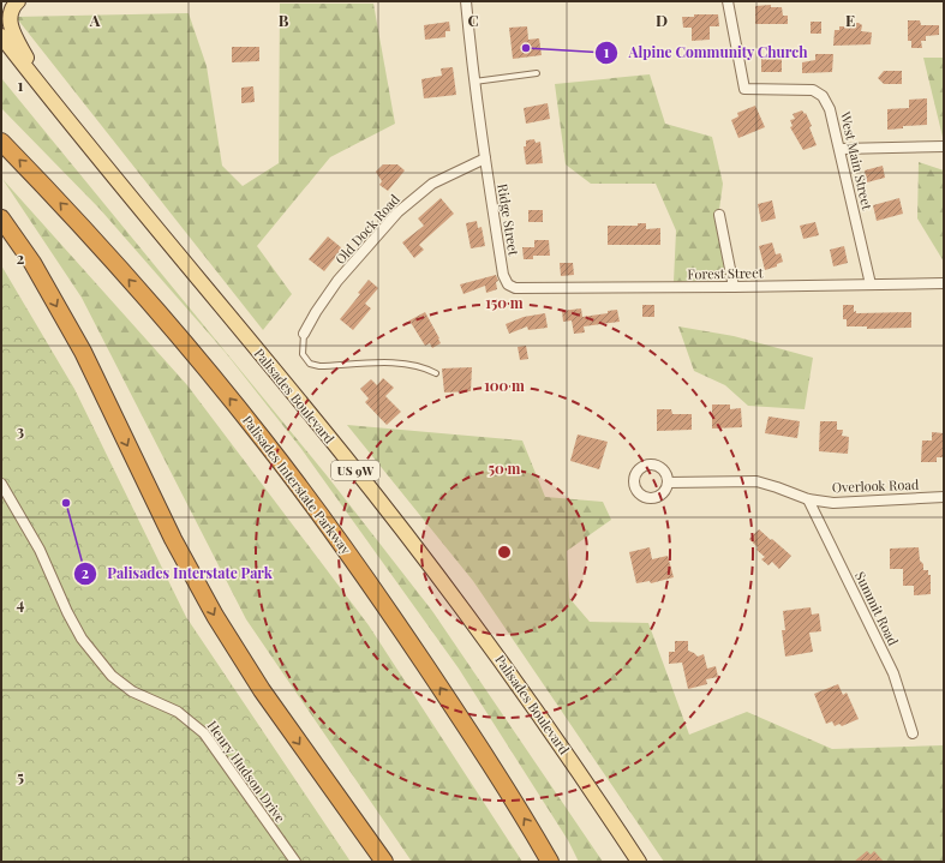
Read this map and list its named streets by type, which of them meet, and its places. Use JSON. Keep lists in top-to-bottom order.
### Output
{
  "streets": {
    "highway": ["Palisades Interstate Parkway"],
    "main road": ["Palisades Boulevard", "US 9W"],
    "street": [
      "West Main Street",
      "Ridge Street",
      "Old Dock Road",
      "Forest Street",
      "Overlook Road",
      "Summit Road",
      "Henry Hudson Drive"
    ]
  },
  "crossings": [
    ["West Main Street", "Forest Street"],
    ["Ridge Street", "Old Dock Road"],
    ["Ridge Street", "Forest Street"],
    ["Overlook Road", "Summit Road"]
  ],
  "places": ["Alpine Community Church", "Palisades Interstate Park"],
  "grid": {
    "columns": [
      "A",
      "B",
      "C",
      "D",
      "E"
    ],
    "rows": [
      "1",
      "2",
      "3",
      "4",
      "5"
    ]
  },
  "rings": ["150 m", "100 m", "50 m"]
}
